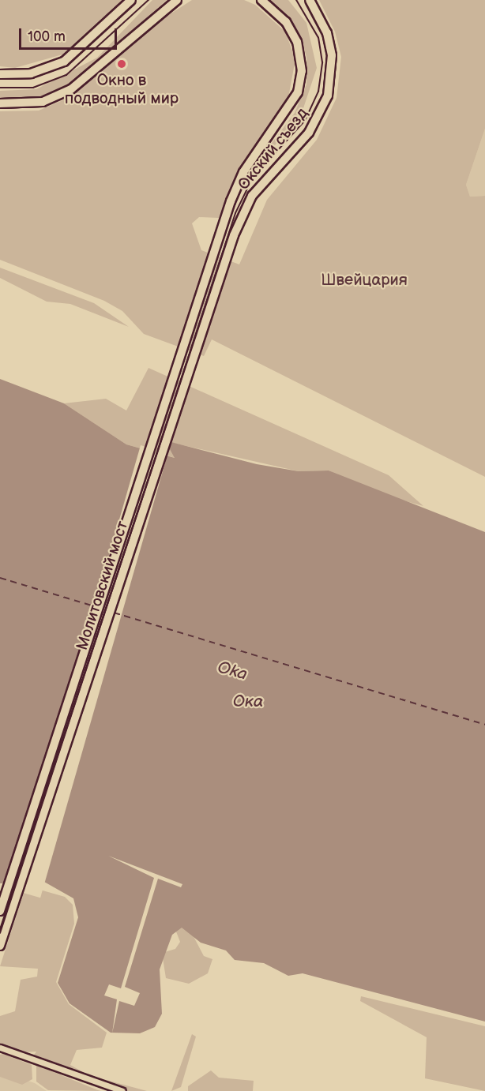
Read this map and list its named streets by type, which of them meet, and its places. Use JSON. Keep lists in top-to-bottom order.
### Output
{
  "streets": {
    "main road": ["Окский съезд", "Молитовский мост"]
  },
  "crossings": [
    ["Окский съезд", "Молитовский мост"]
  ],
  "water": ["Oka", "Ока"],
  "parks": ["Швейцария"],
  "places": ["Окно в подводный мир"],
  "scale_bar": "100 m"
}
